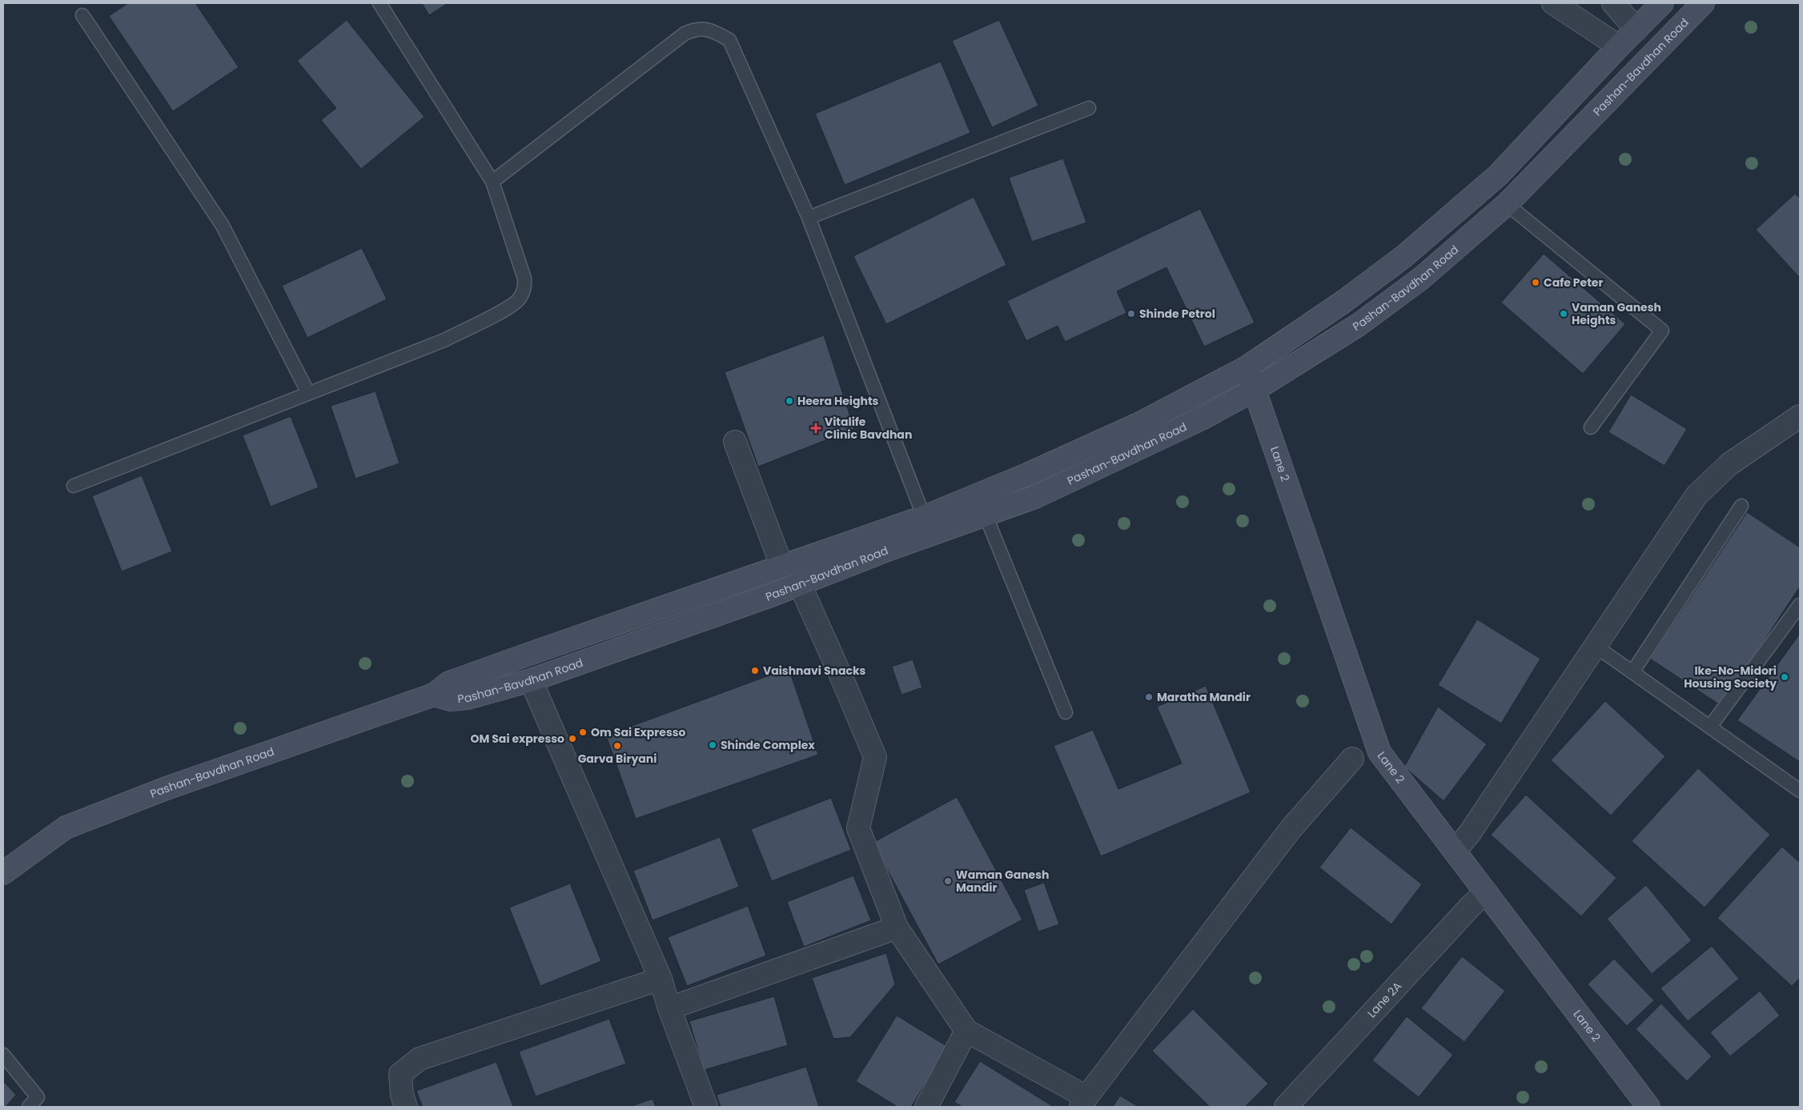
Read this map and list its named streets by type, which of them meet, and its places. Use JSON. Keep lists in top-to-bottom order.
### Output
{
  "streets": {
    "main road": ["Pashan-Bavdhan Road", "Lane 2"],
    "street": ["Lane 2A"]
  },
  "crossings": [
    ["Pashan-Bavdhan Road", "Lane 2"],
    ["Lane 2", "Lane 2A"]
  ],
  "places": {
    "other": [
      "Cafe Peter",
      "Shinde Petrol",
      "Vaman Ganesh Heights",
      "Heera Heights",
      "Vaishnavi Snacks",
      "Ike-No-Midori Housing Society",
      "Maratha Mandir",
      "Om Sai Expresso",
      "OM Sai expresso",
      "Shinde Complex",
      "Garva Biryani",
      "Waman Ganesh Mandir"
    ],
    "health": ["Vitalife Clinic Bavdhan"]
  }
}
